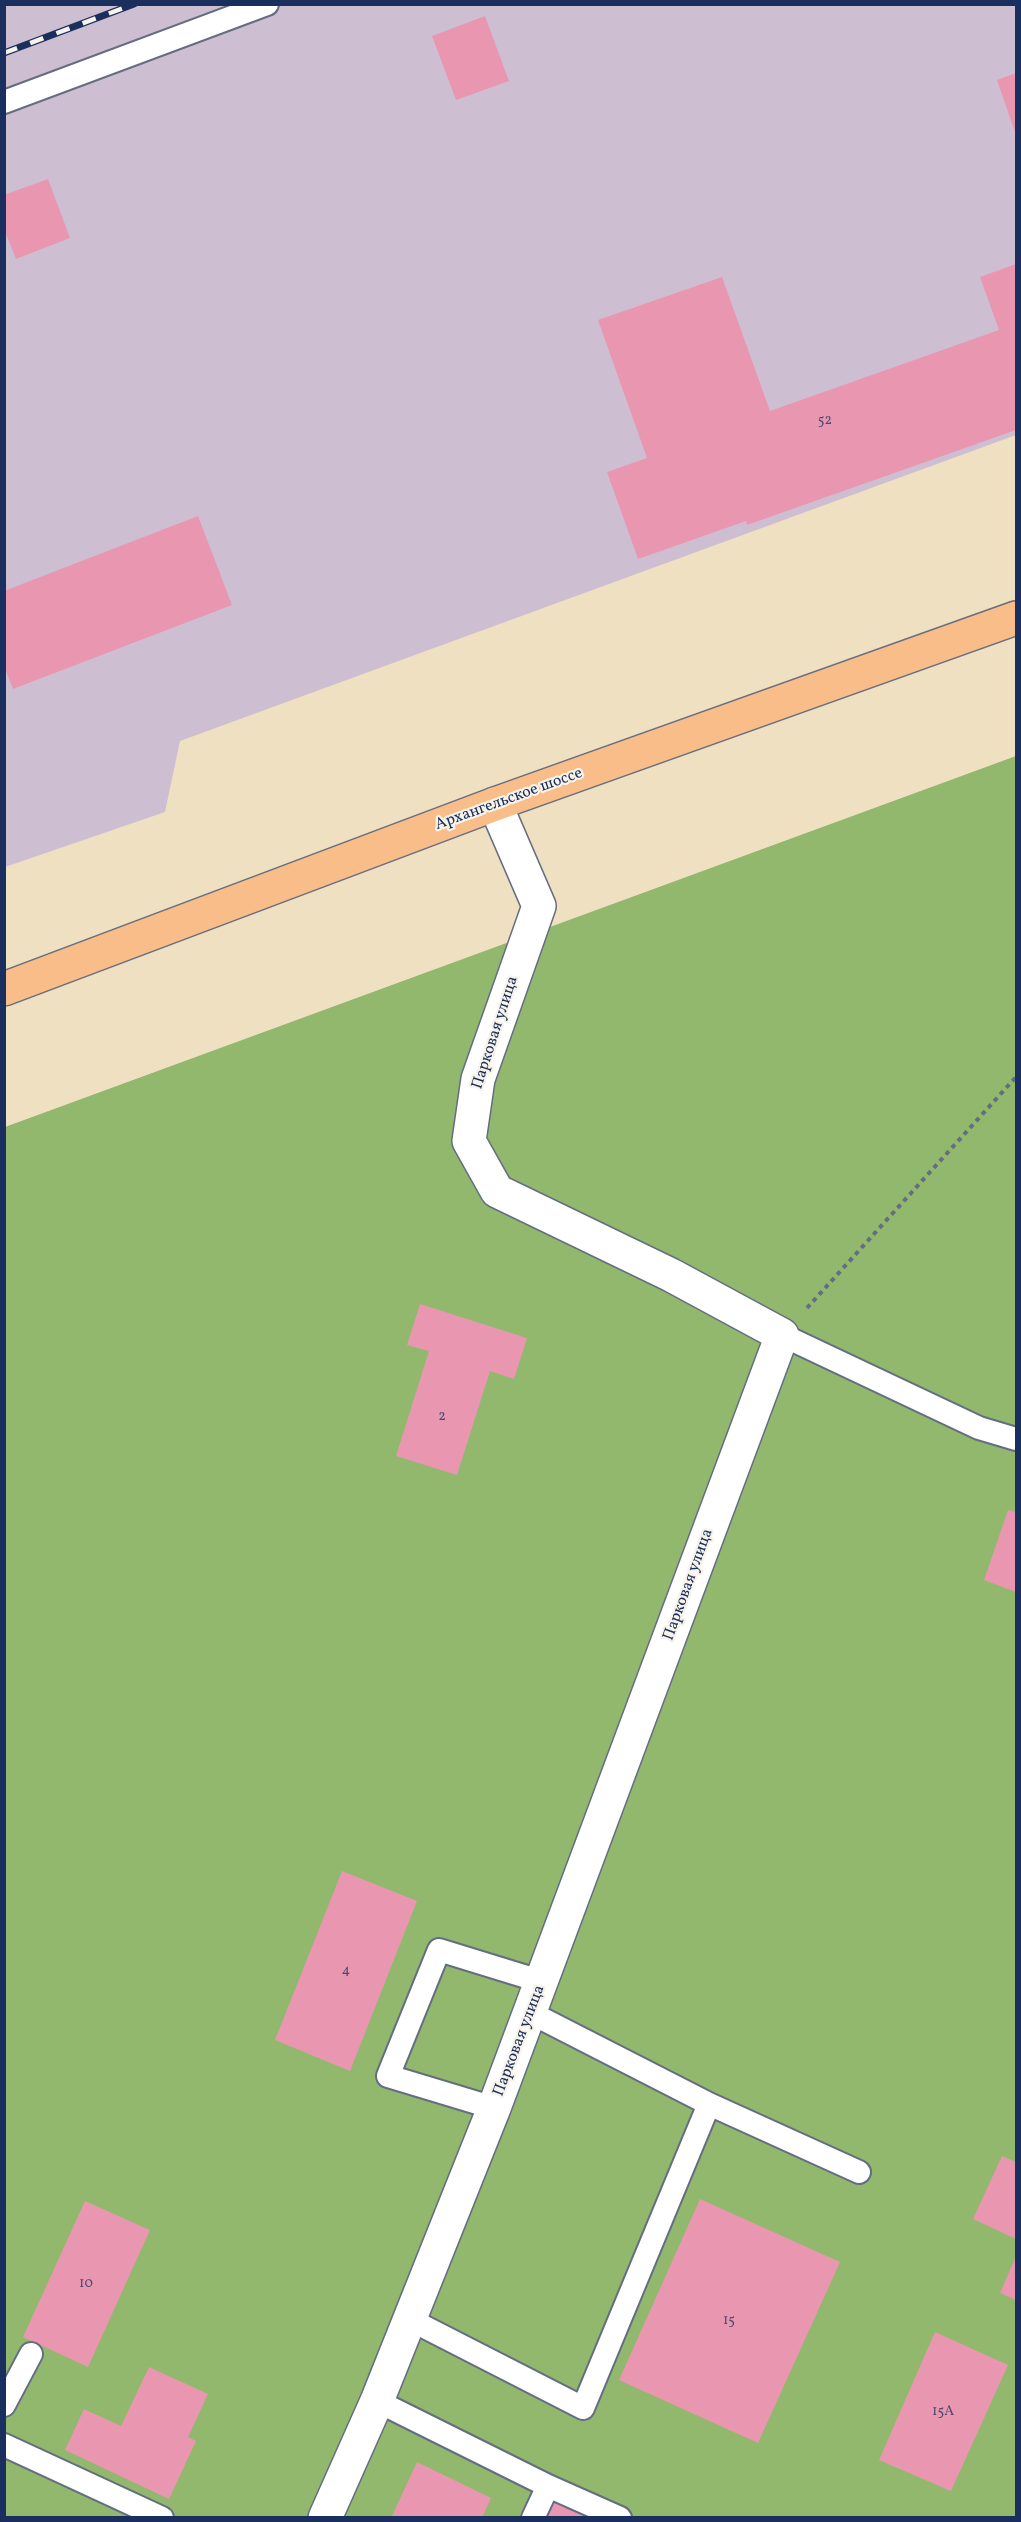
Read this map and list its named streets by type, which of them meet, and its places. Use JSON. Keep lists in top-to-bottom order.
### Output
{
  "streets": {
    "main road": ["Архангельское шоссе"],
    "street": ["Парковая улица"]
  },
  "crossings": [
    ["Архангельское шоссе", "Парковая улица"]
  ],
  "house_numbers": [
    "52",
    "2",
    "4",
    "10",
    "15",
    "15А"
  ]
}
